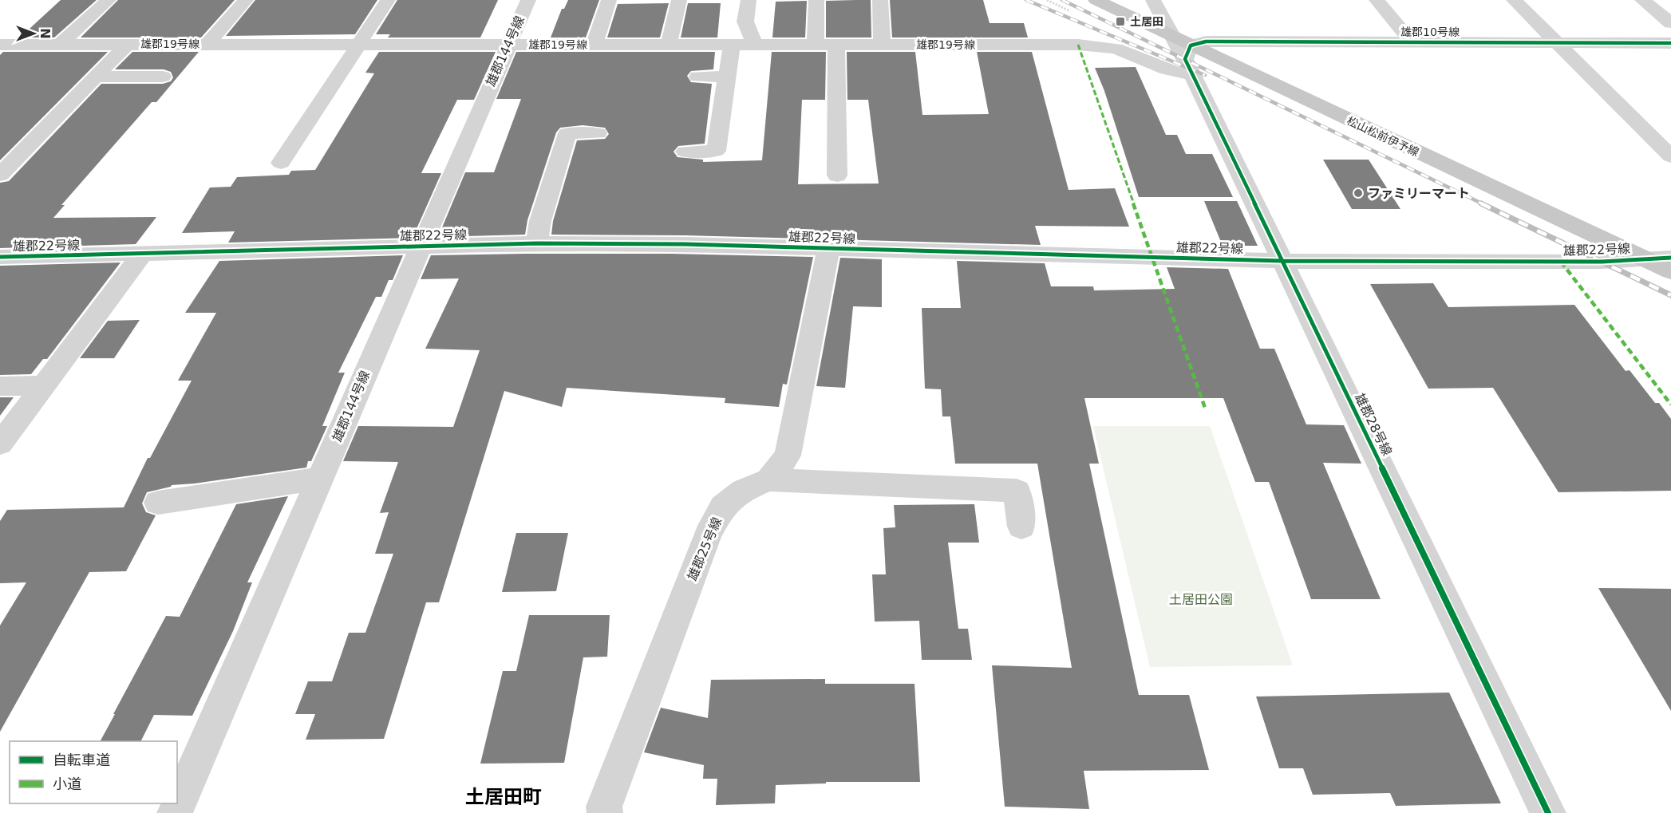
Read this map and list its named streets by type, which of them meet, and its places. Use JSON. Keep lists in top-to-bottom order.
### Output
{
  "streets": {
    "main road": ["松山松前伊予線"],
    "street": [
      "雄郡10号線",
      "雄郡19号線",
      "雄郡144号線",
      "雄郡22号線",
      "雄郡28号線",
      "雄郡25号線"
    ]
  },
  "crossings": [
    ["雄郡10号線", "雄郡19号線"],
    ["雄郡10号線", "松山松前伊予線"],
    ["雄郡10号線", "雄郡28号線"],
    ["雄郡19号線", "雄郡144号線"],
    ["雄郡19号線", "松山松前伊予線"],
    ["雄郡19号線", "雄郡28号線"],
    ["雄郡144号線", "雄郡22号線"],
    ["松山松前伊予線", "雄郡22号線"],
    ["松山松前伊予線", "雄郡28号線"],
    ["雄郡22号線", "雄郡28号線"],
    ["雄郡22号線", "雄郡25号線"]
  ],
  "districts": ["土居田町"],
  "parks": ["土居田公園"],
  "places": {
    "transit": ["土居田"],
    "other": ["ファミリーマート"]
  },
  "legend": ["自転車道", "小道"],
  "north": "right"
}
